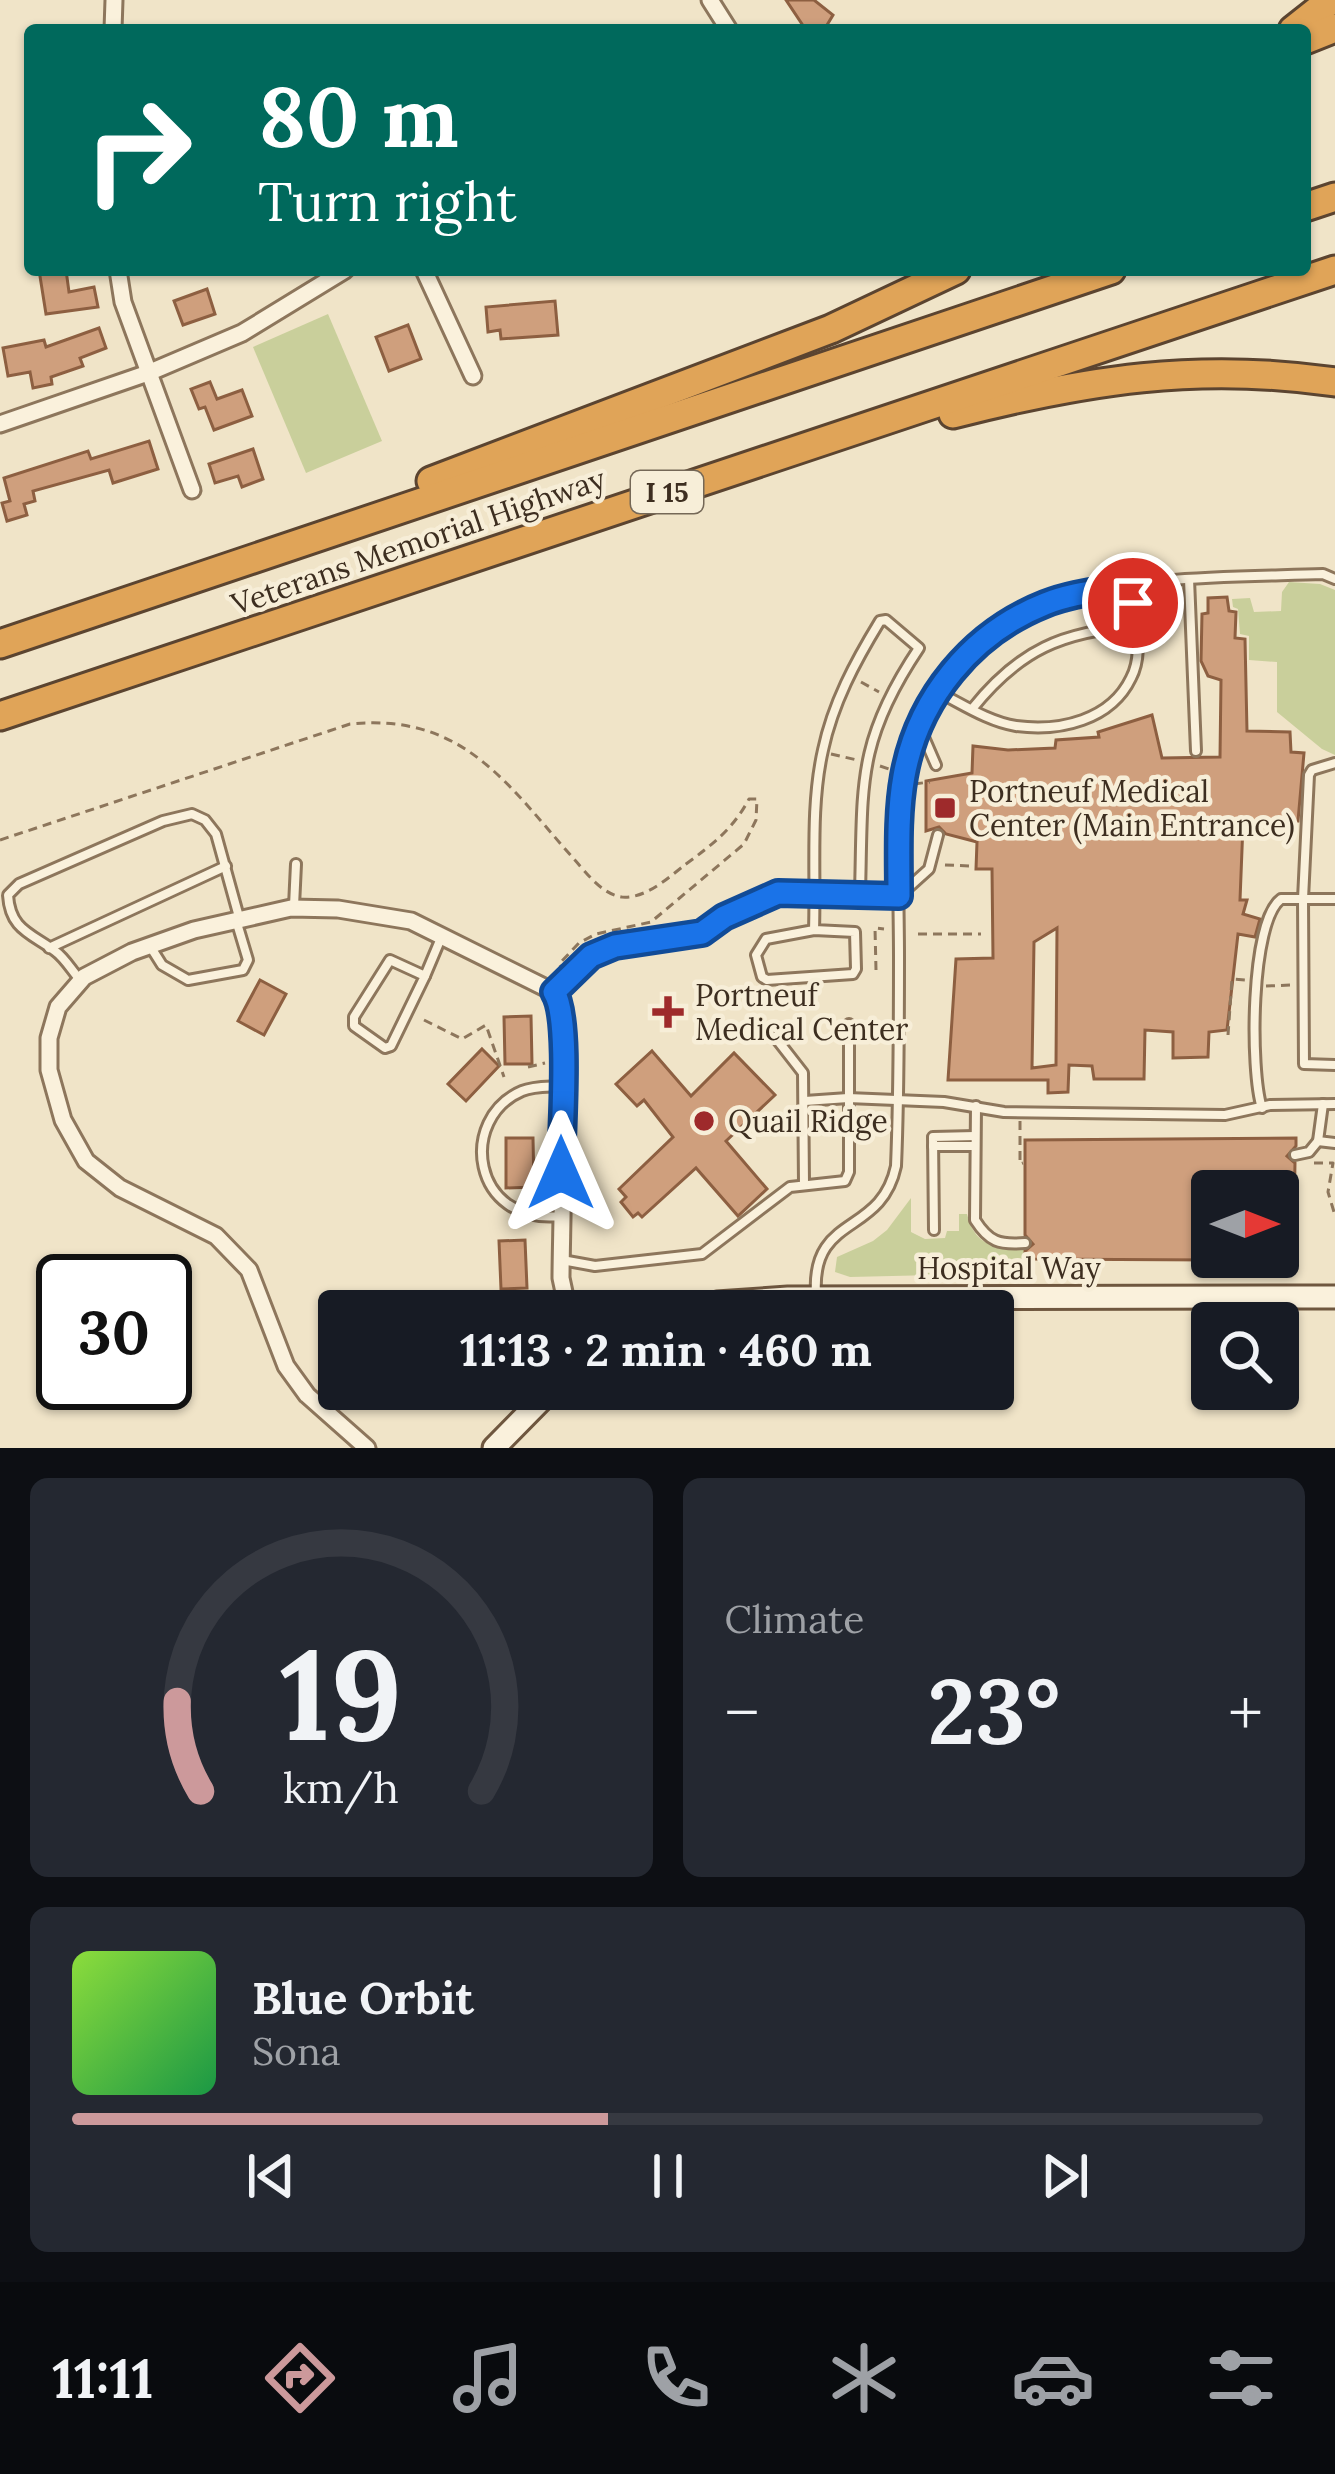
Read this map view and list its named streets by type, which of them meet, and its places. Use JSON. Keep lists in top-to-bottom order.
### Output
{
  "streets": {
    "highway": ["I 15", "Veterans Memorial Highway"],
    "street": ["Hospital Way"]
  },
  "places": {
    "transit": ["Portneuf Medical Center (Main Entrance)"],
    "health": ["Portneuf Medical Center"],
    "other": ["Quail Ridge"]
  },
  "north": "right",
  "page": {
    "turn": ["80 m", "Turn right"],
    "limit": "30",
    "trip": "11:13 · 2 min · 460 m",
    "tile": "Climate",
    "heat": ["−", "23°", "+"],
    "song": ["Blue Orbit", "Sona"],
    "tabs": "11:11",
    "gauge": ["19", "km/h"]
  }
}
